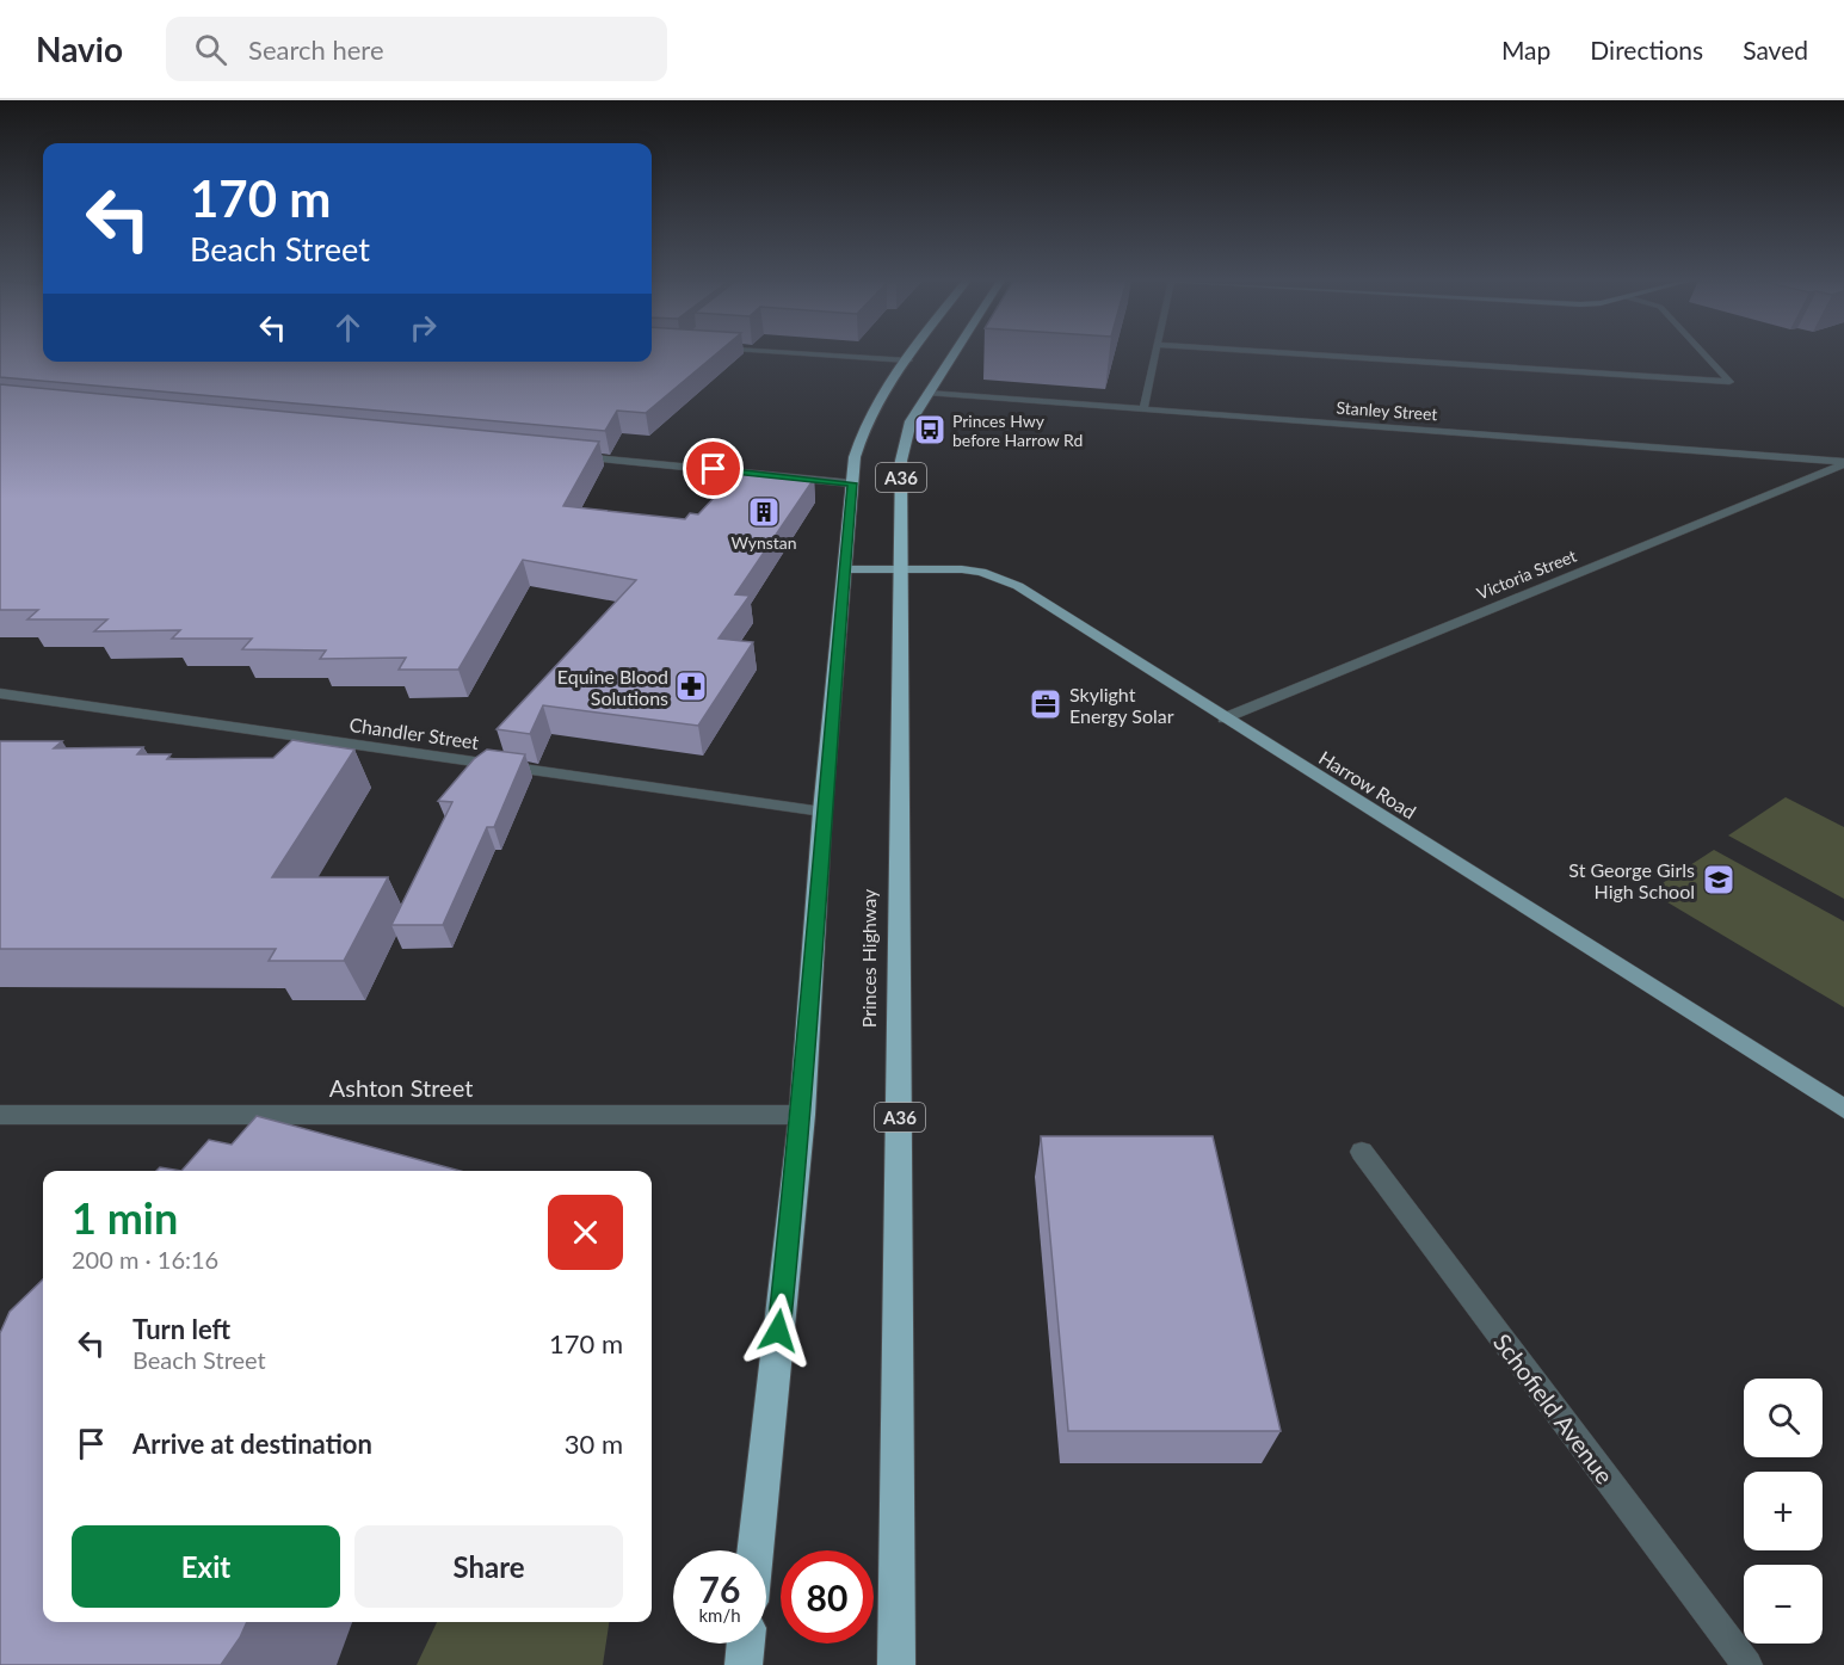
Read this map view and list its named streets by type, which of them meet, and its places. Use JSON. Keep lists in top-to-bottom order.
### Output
{
  "streets": {
    "highway": ["A36", "Princes Highway"],
    "main road": ["Harrow Road"],
    "street": [
      "Stanley Street",
      "Victoria Street",
      "Chandler Street",
      "Ashton Street",
      "Schofield Avenue"
    ]
  },
  "crossings": [
    ["Stanley Street", "Victoria Street"],
    ["Stanley Street", "Princes Highway"],
    ["A36", "Chandler Street"],
    ["A36", "Harrow Road"],
    ["A36", "Ashton Street"],
    ["Victoria Street", "Harrow Road"],
    ["Harrow Road", "Princes Highway"]
  ],
  "places": {
    "bus stop": ["Princes Hwy before Harrow Rd"],
    "building": ["Wynstan"],
    "pharmacy": ["Equine Blood Solutions"],
    "office": ["Skylight Energy Solar"],
    "school or university": ["St George Girls High School"]
  },
  "page": {
    "header": "Navio",
    "search": "Search here",
    "nav": ["Map", "Directions", "Saved"],
    "turn": ["170 m", "Beach Street"],
    "heading": ["1 min", "200 m · 16:16"],
    "list": [
      {
        "name": "Turn left",
        "note": "Beach Street",
        "value": "170 m"
      },
      {
        "name": "Arrive at destination",
        "value": "30 m"
      }
    ],
    "map_buttons": ["+", "−"],
    "buttons": ["Exit", "Share"],
    "speed": "76 km/h",
    "limit": "80"
  }
}
